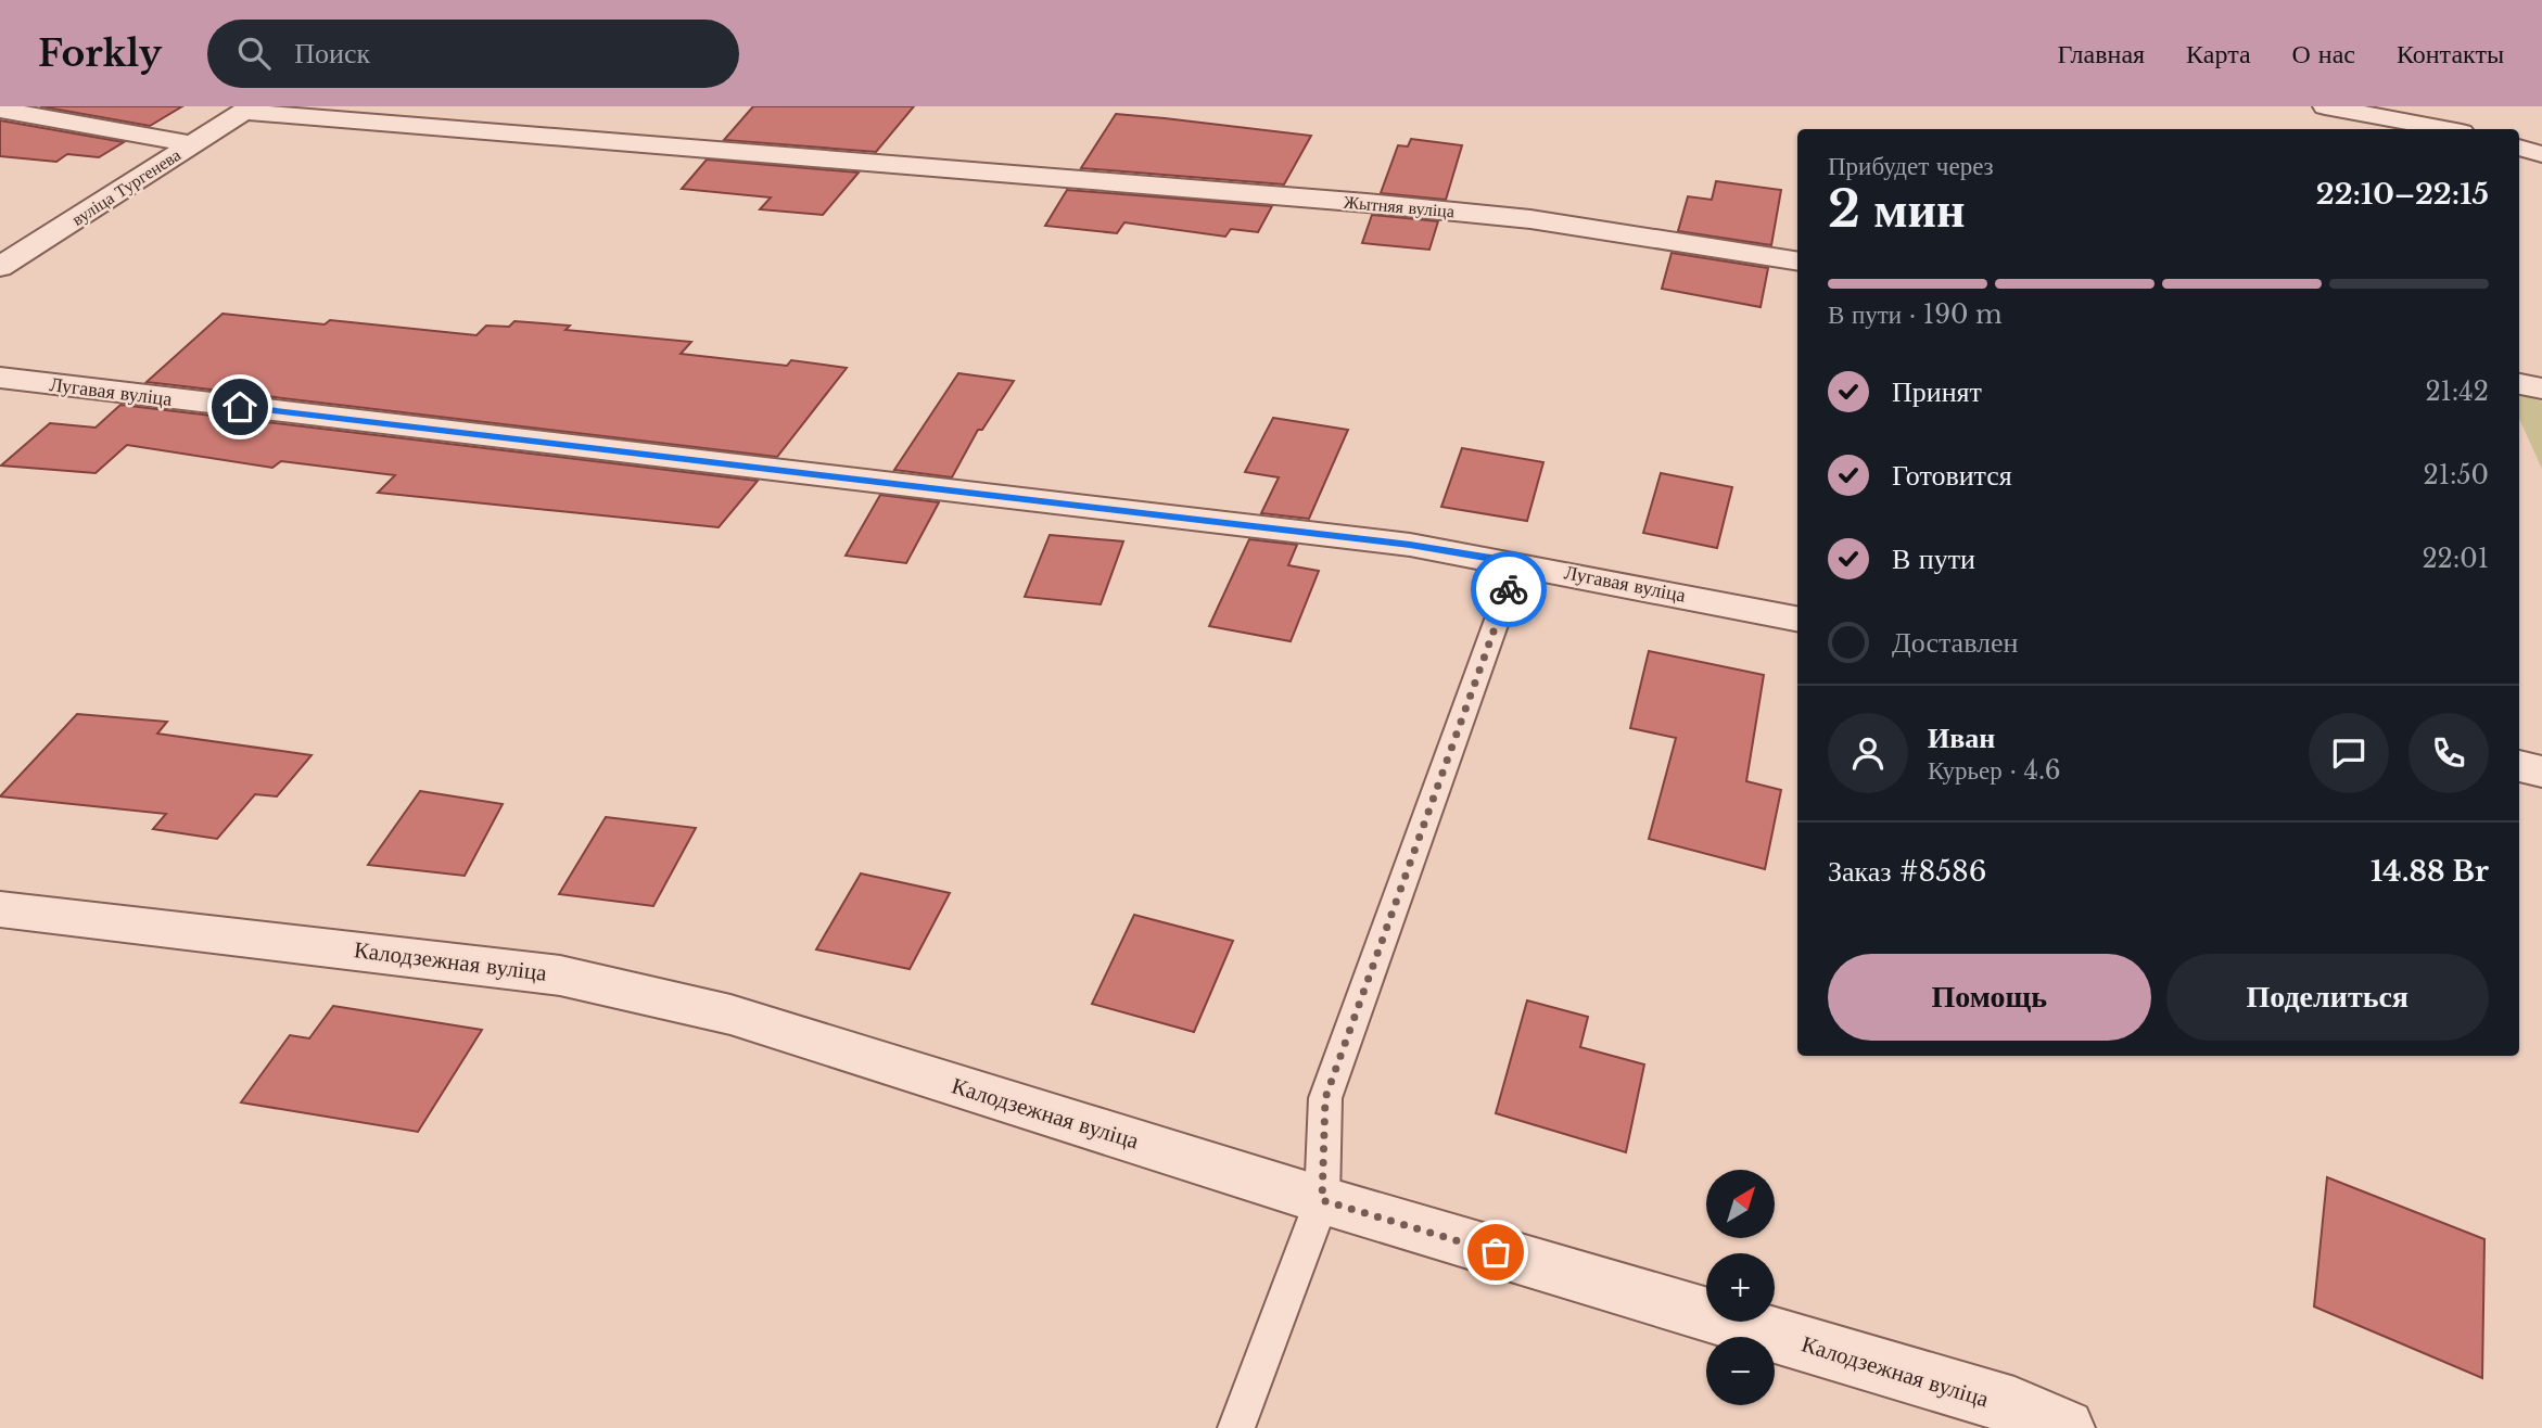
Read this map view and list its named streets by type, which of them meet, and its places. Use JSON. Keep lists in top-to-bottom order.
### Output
{
  "streets": {
    "street": [
      "вуліца Тургенева",
      "Жытняя вуліца",
      "Лугавая вуліца",
      "Калодзежная вуліца"
    ]
  },
  "crossings": [
    ["вуліца Тургенева", "Жытняя вуліца"]
  ],
  "north": "top right",
  "page": {
    "header": "Forkly",
    "search": "Поиск",
    "nav": [
      "Главная",
      "Карта",
      "О нас",
      "Контакты"
    ],
    "heading": ["2 мин", "Прибудет через", "22:10–22:15"],
    "panel": [
      "Иван",
      "Курьер · 4.6",
      "Заказ #8586",
      "14.88 Br"
    ],
    "bar": "В пути · 190 m",
    "list": [
      ["Принят", "21:42"],
      ["Готовится", "21:50"],
      ["В пути", "22:01"],
      "Доставлен"
    ],
    "buttons": ["Помощь", "Поделиться"],
    "map_buttons": ["+", "−"]
  }
}
